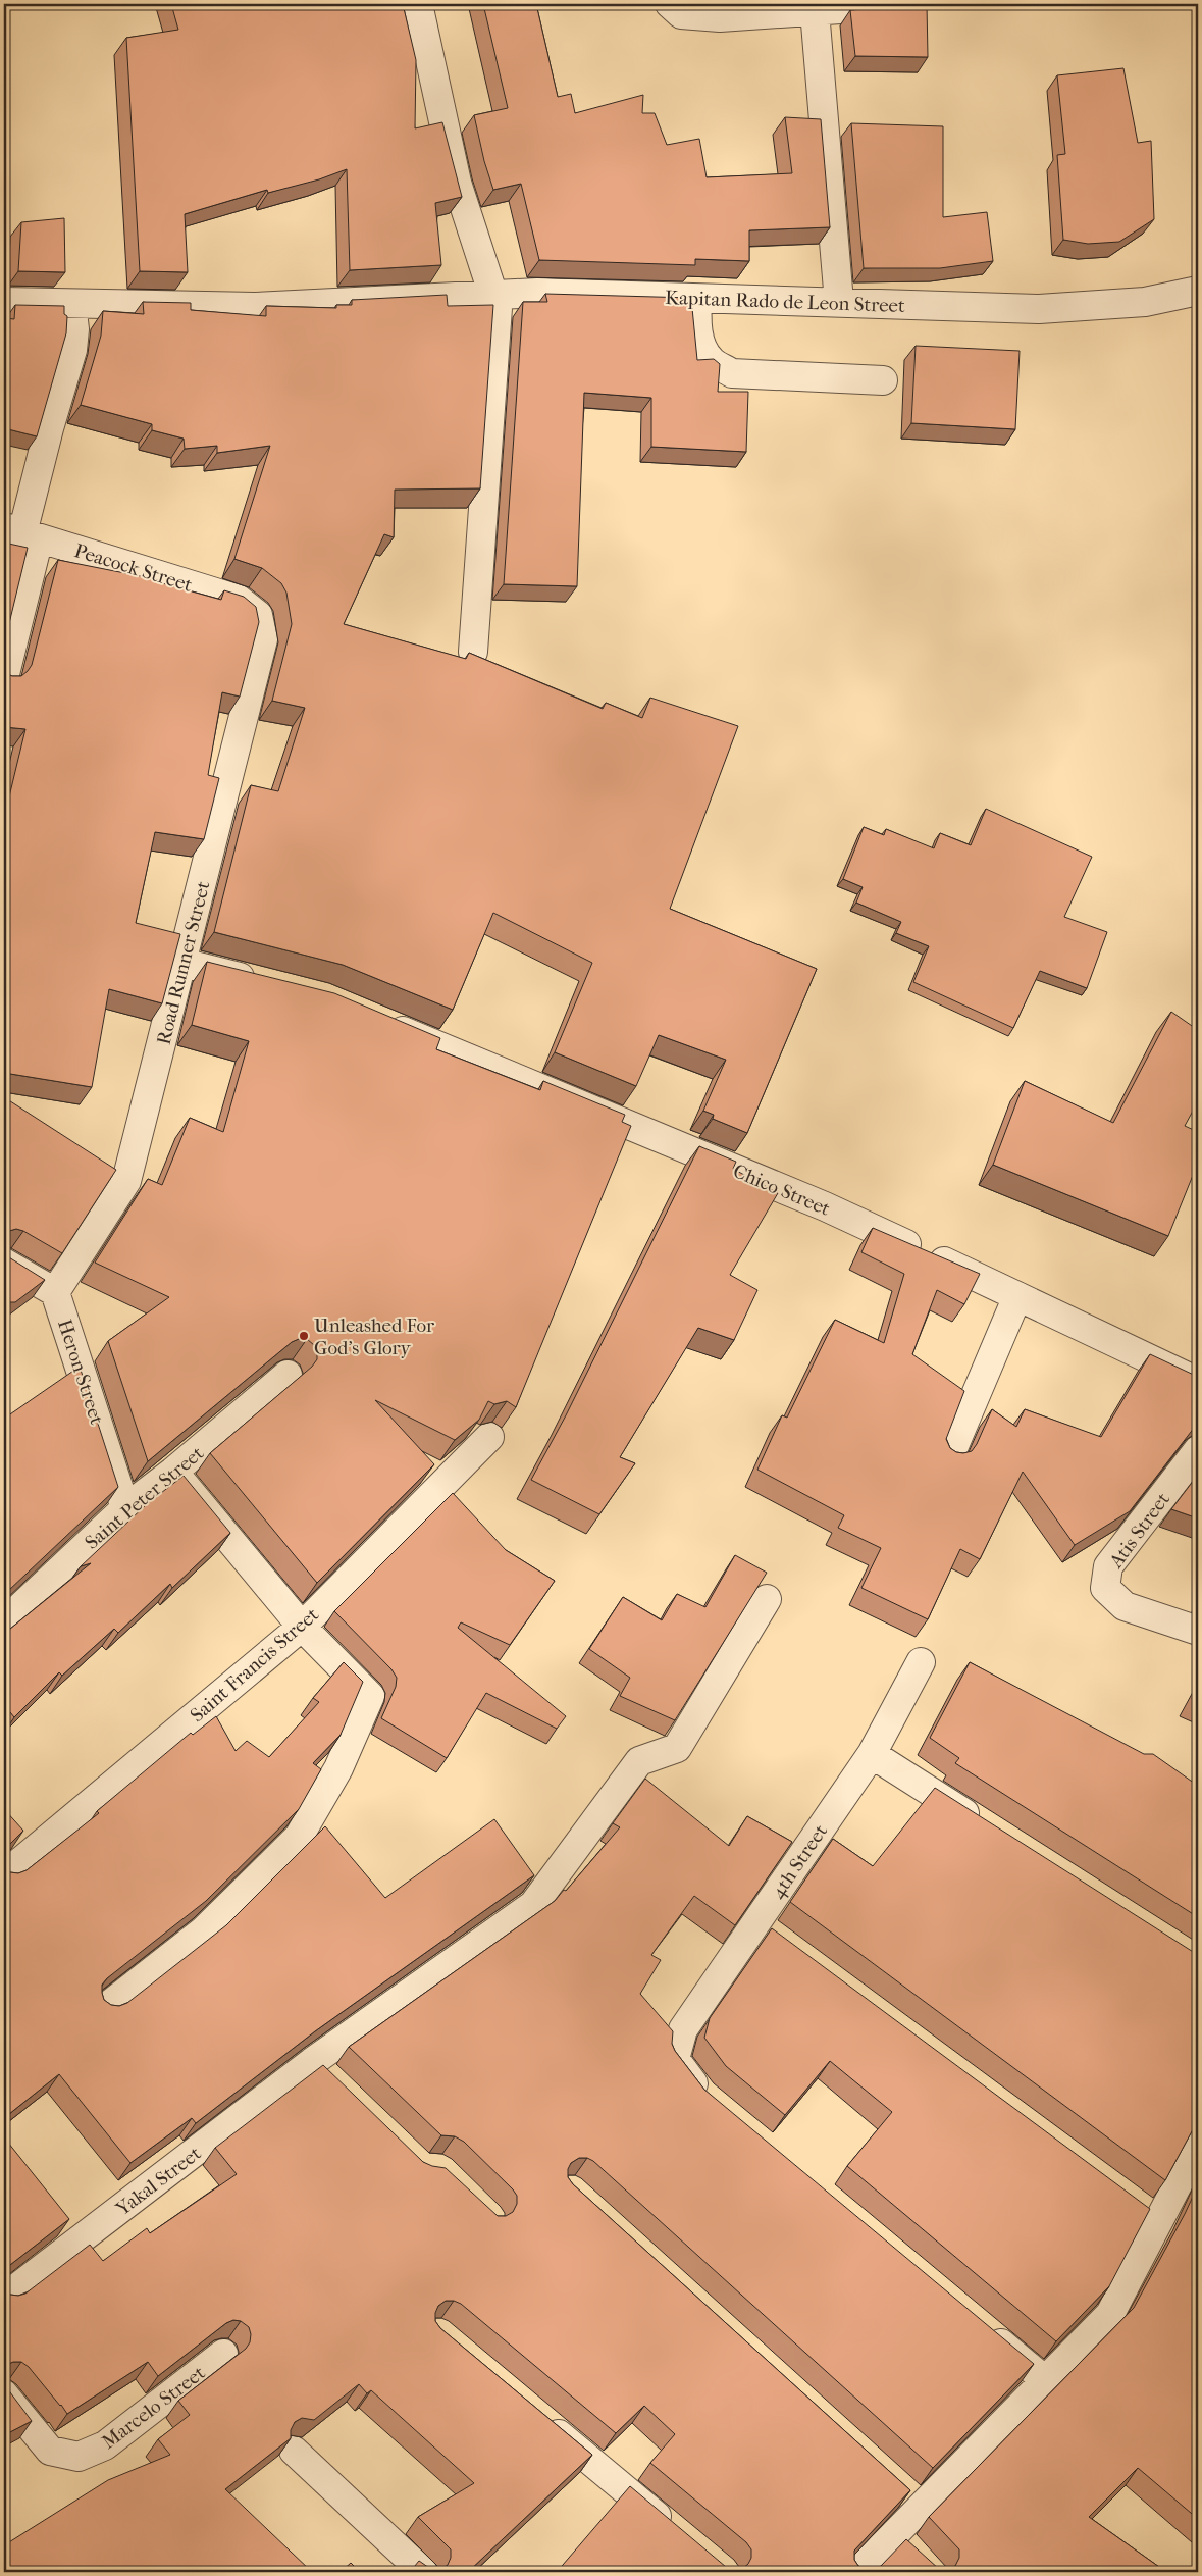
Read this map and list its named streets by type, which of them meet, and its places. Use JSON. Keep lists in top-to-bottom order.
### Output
{
  "streets": {
    "street": [
      "Kapitan Rado de Leon Street",
      "Peacock Street",
      "Road Runner Street",
      "Chico Street",
      "Heron Street",
      "Saint Peter Street",
      "Atis Street",
      "Saint Francis Street",
      "4th Street",
      "Yakal Street",
      "Marcelo Street"
    ]
  },
  "crossings": [
    ["Peacock Street", "Road Runner Street"],
    ["Road Runner Street", "Heron Street"],
    ["Heron Street", "Saint Peter Street"]
  ],
  "places": ["Unleashed For God's Glory"]
}
